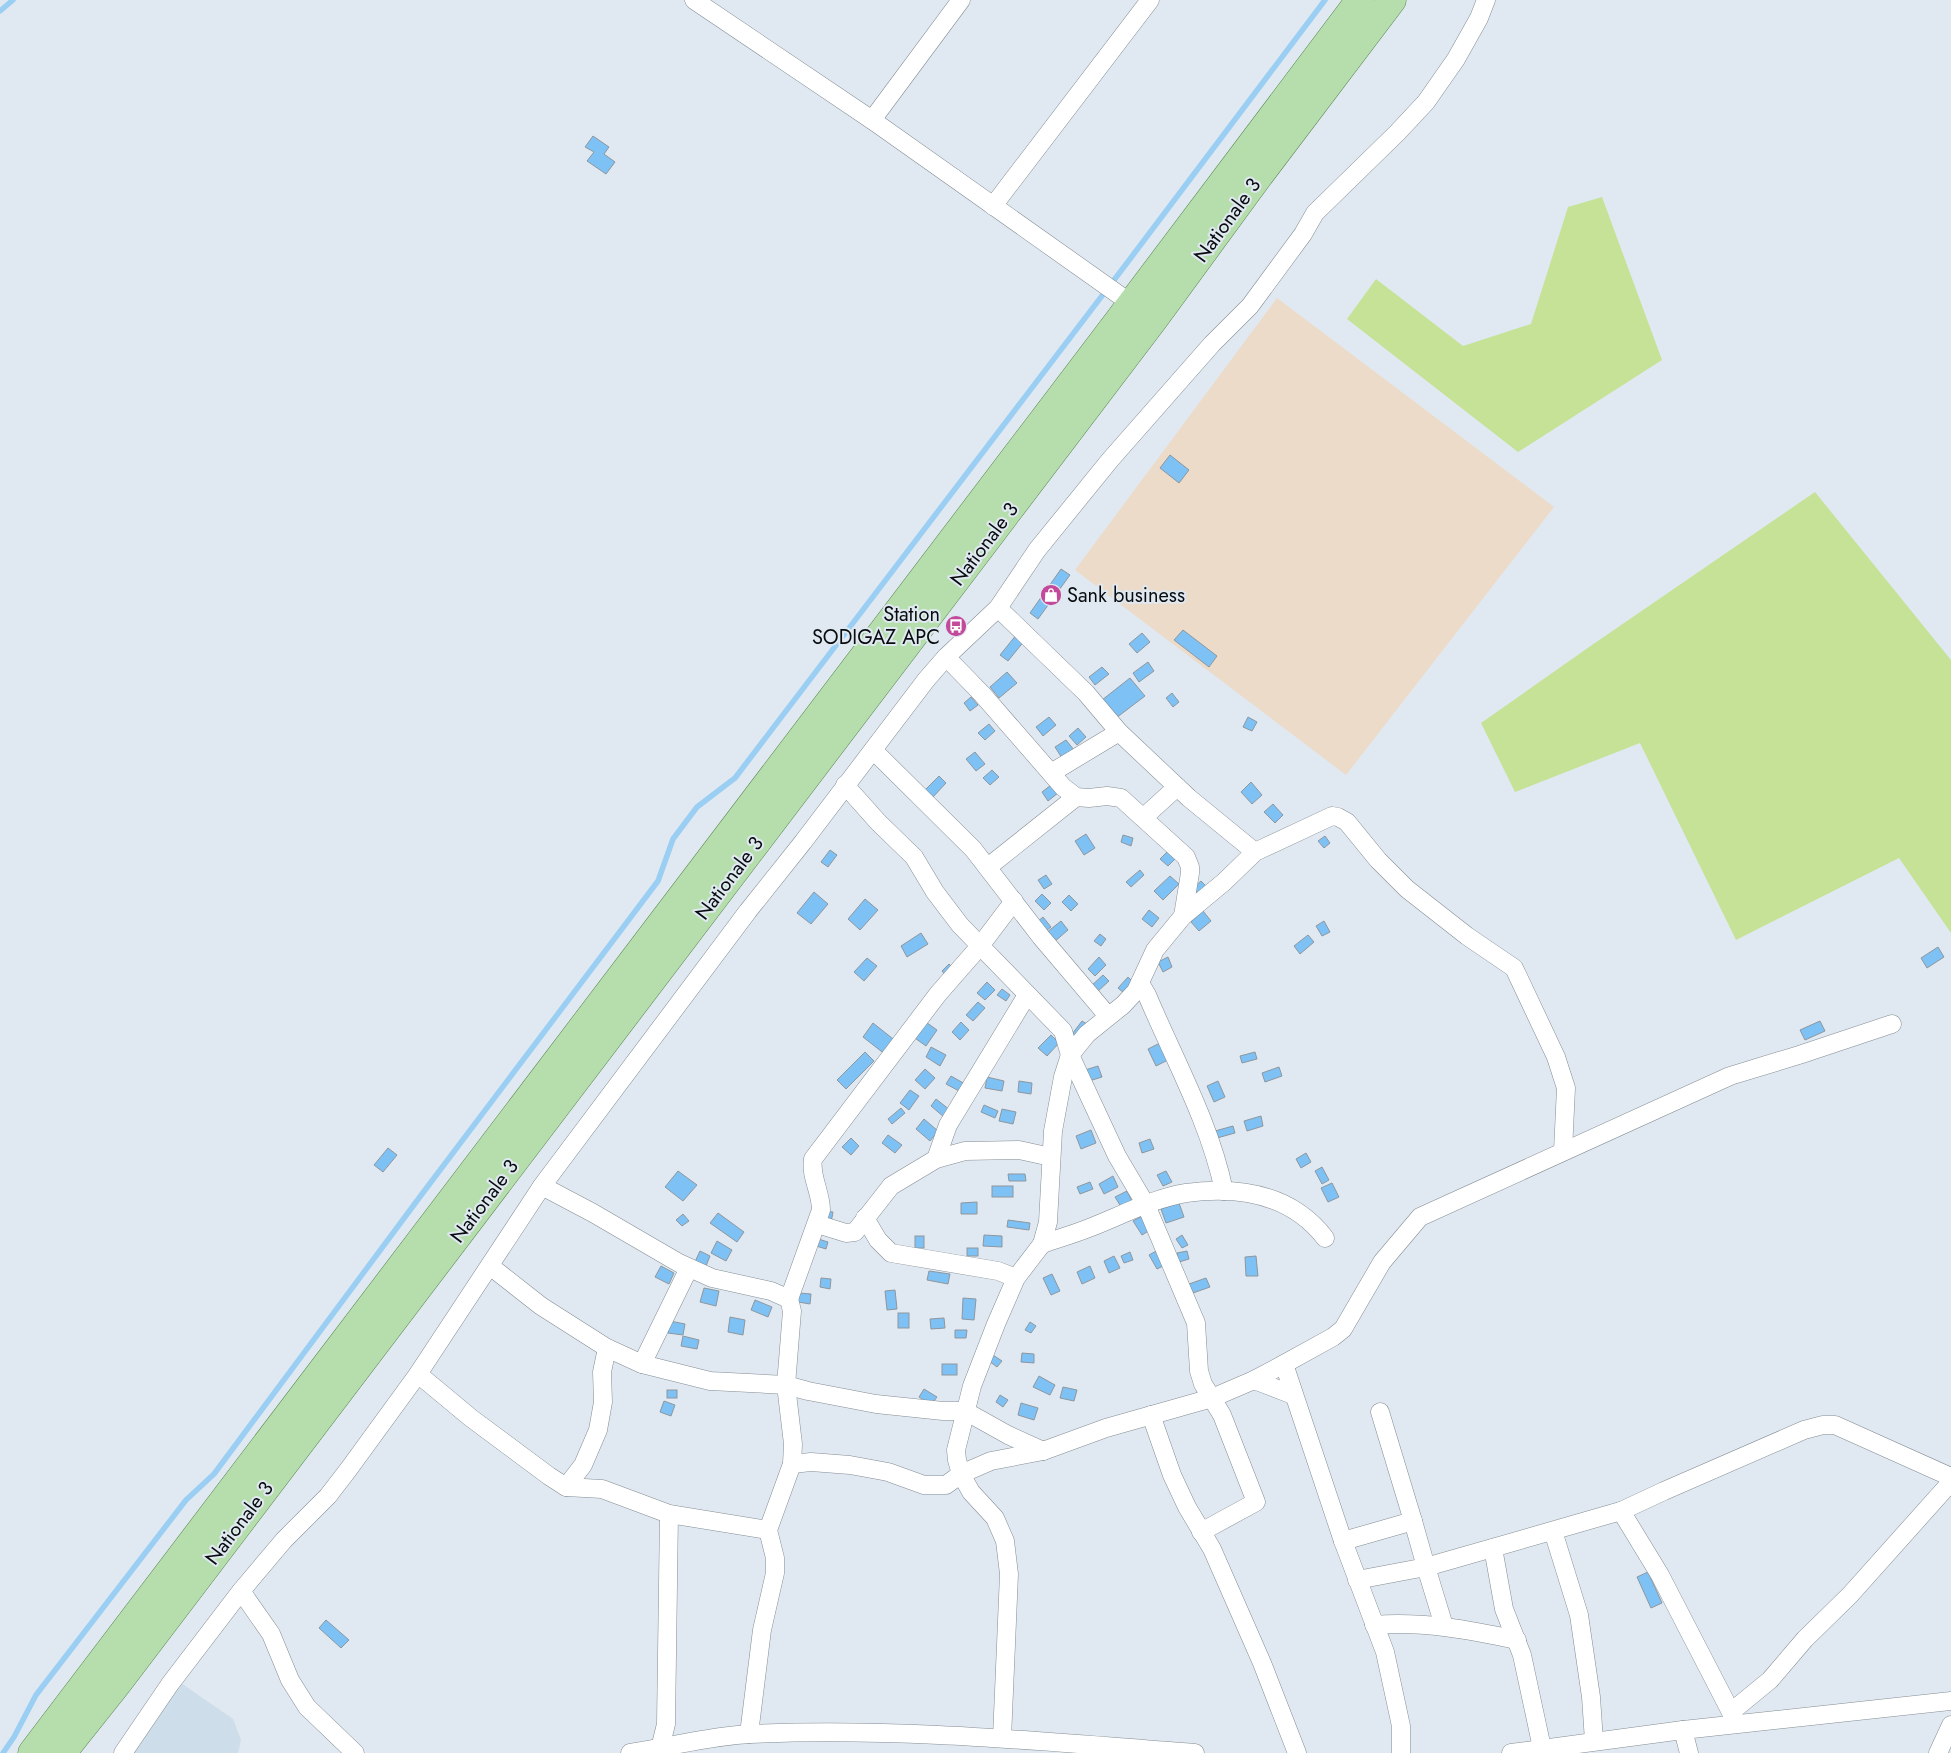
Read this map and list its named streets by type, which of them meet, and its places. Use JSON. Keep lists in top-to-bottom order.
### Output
{
  "streets": {
    "main road": ["Nationale 3"]
  },
  "places": {
    "shop": ["Sank business"],
    "bus stop": ["Station SODIGAZ APC"]
  }
}
